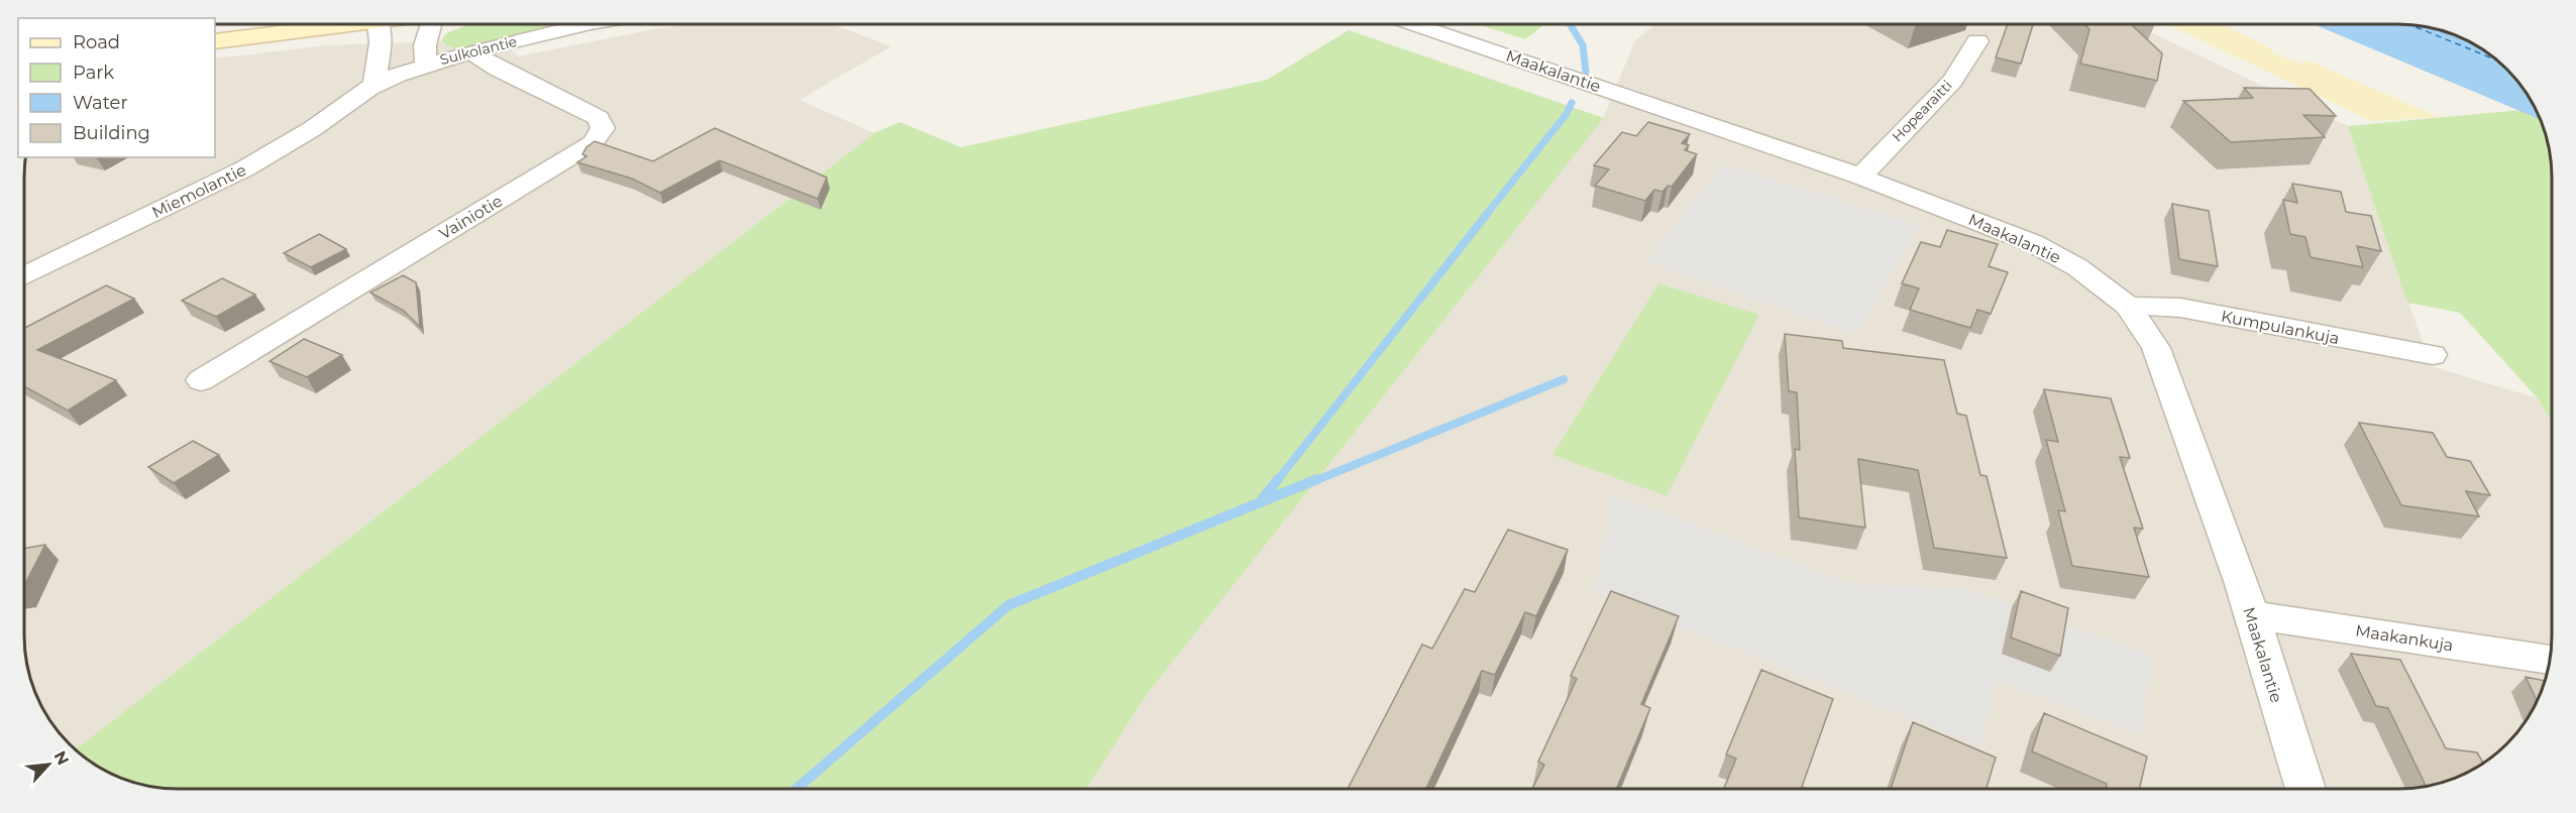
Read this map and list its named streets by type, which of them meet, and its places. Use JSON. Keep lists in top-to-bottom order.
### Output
{
  "streets": {
    "street": [
      "Sulkolantie",
      "Maakalantie",
      "Hopearaitti",
      "Miemolantie",
      "Vainiotie",
      "Kumpulankuja",
      "Maakankuja"
    ]
  },
  "crossings": [
    ["Sulkolantie", "Miemolantie"],
    ["Sulkolantie", "Vainiotie"],
    ["Maakalantie", "Hopearaitti"],
    ["Maakalantie", "Kumpulankuja"],
    ["Maakalantie", "Maakankuja"]
  ],
  "legend": [
    "Road",
    "Park",
    "Water",
    "Building"
  ],
  "north": "top right"
}
